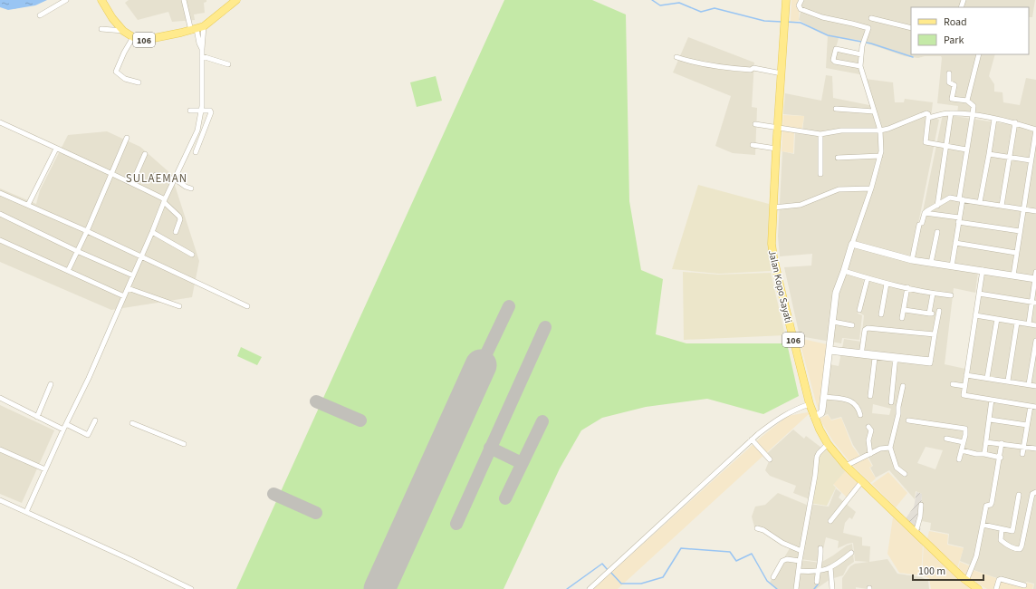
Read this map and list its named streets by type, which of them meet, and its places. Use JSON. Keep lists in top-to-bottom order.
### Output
{
  "streets": {
    "main road": ["106", "Jalan Kopo Sayati"]
  },
  "districts": ["SULAEMAN"],
  "legend": ["Road", "Park"],
  "scale_bar": "100 m"
}
